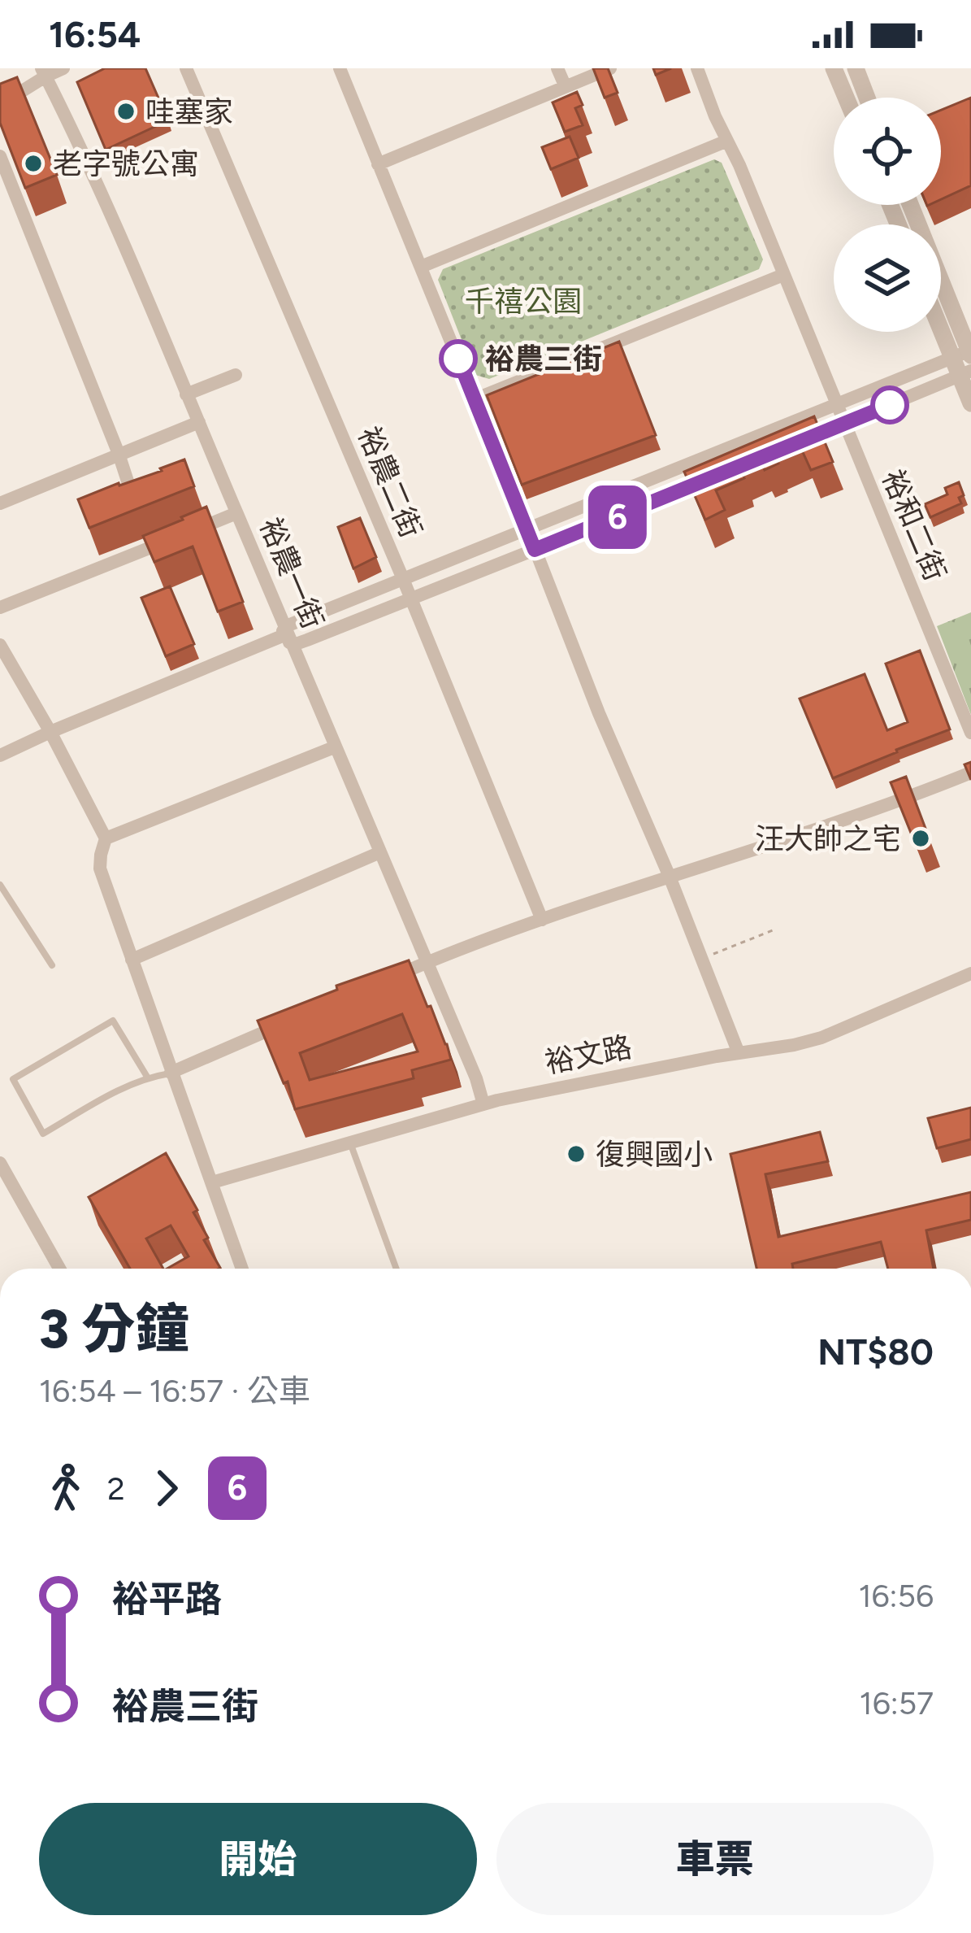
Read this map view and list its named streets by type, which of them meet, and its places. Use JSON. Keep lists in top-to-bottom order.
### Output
{
  "streets": {
    "street": [
      "裕農二街",
      "裕和二街",
      "裕農一街",
      "裕文路"
    ]
  },
  "crossings": [
    ["裕農一街", "裕文路"]
  ],
  "parks": ["千禧公園"],
  "places": [
    "哇塞家",
    "老字號公寓",
    "裕農三街",
    "汪大帥之宅",
    "復興國小"
  ],
  "lines": ["bus line 6"],
  "page": {
    "status": "16:54",
    "on_map": "6",
    "heading": ["3 分鐘", "16:54 – 16:57 · 公車", "NT$80"],
    "legs": ["2", "6"],
    "list": [
      {
        "name": "裕平路",
        "value": "16:56"
      },
      {
        "name": "裕農三街",
        "value": "16:57"
      }
    ],
    "buttons": ["開始", "車票"]
  }
}
